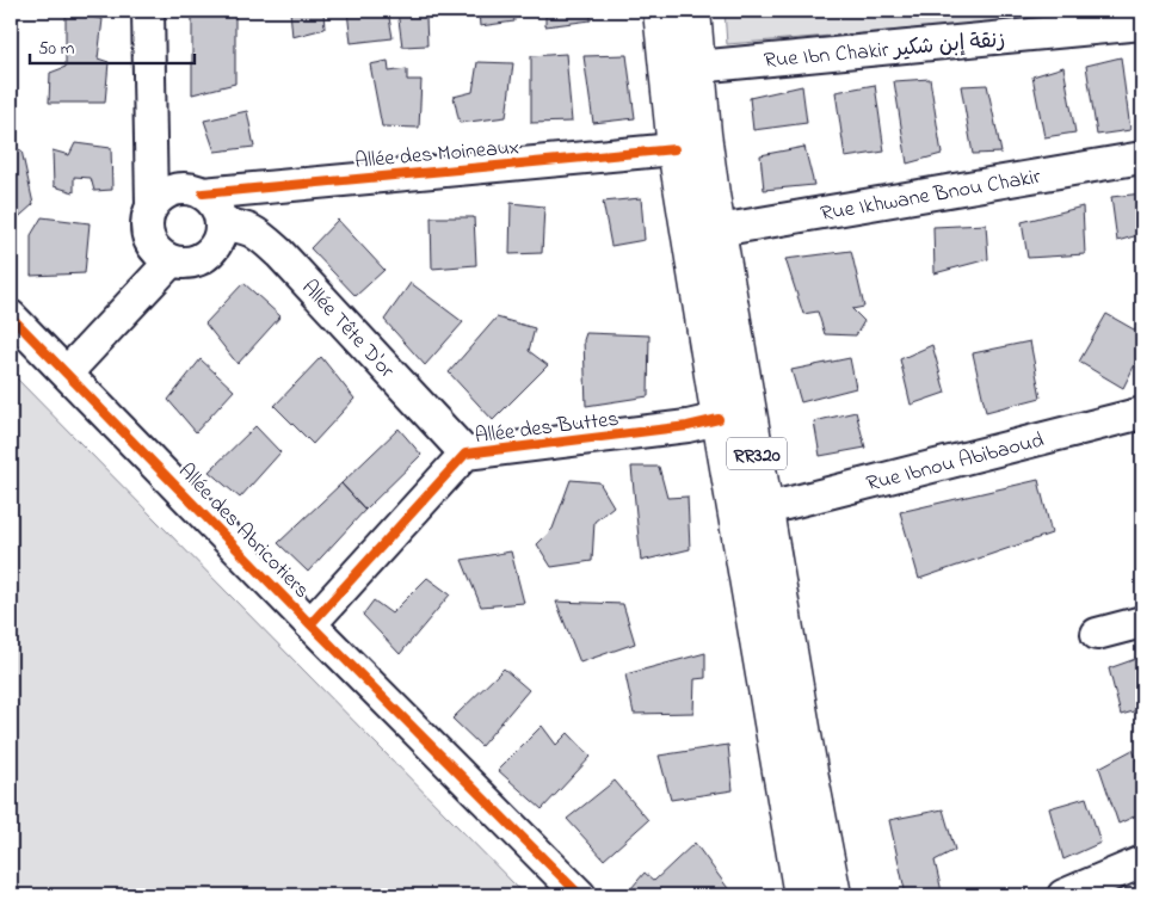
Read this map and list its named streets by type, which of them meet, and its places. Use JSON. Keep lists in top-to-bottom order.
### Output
{
  "streets": {
    "main road": ["RR320"],
    "street": [
      "Rue Ibn Chakir زنقة إبن شكير",
      "Allée des Moineaux",
      "Rue Ikhwane Bnou Chakir",
      "Allée Tête D'or",
      "Allée des Buttes",
      "Rue Ibnou Abibaoud",
      "Allée des Abricotiers"
    ]
  },
  "crossings": [
    ["Rue Ibn Chakir زنقة إبن شكير", "RR320"],
    ["Allée des Moineaux", "Allée Tête D'or"],
    ["Allée des Moineaux", "RR320"],
    ["Rue Ikhwane Bnou Chakir", "RR320"],
    ["Allée Tête D'or", "Allée des Buttes"],
    ["Allée des Buttes", "RR320"],
    ["Allée des Buttes", "Allée des Abricotiers"],
    ["RR320", "Rue Ibnou Abibaoud"]
  ],
  "scale_bar": "50 m"
}
